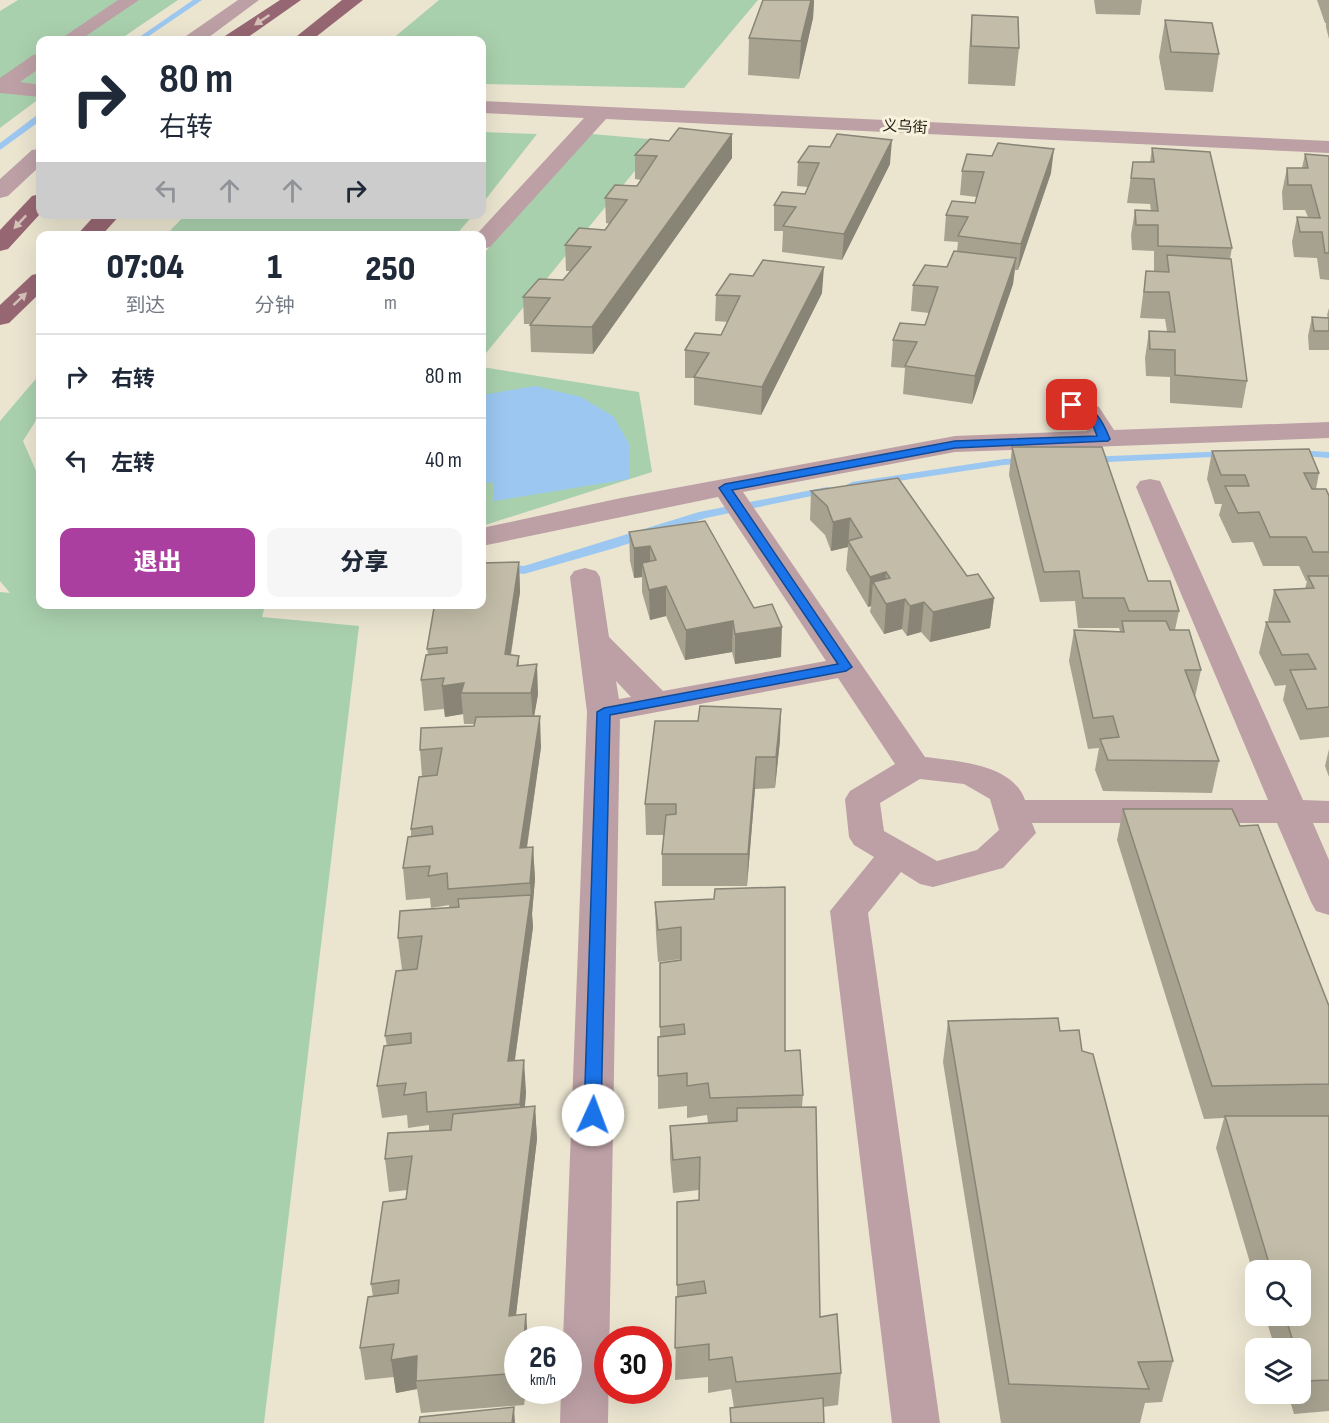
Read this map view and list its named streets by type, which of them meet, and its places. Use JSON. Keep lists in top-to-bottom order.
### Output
{
  "streets": {
    "street": ["义乌街"]
  },
  "page": {
    "turn": ["80 m", "右转"],
    "eta": [
      "07:04",
      "到达",
      "1",
      "分钟",
      "250",
      "m"
    ],
    "list": [
      {
        "name": "右转",
        "value": "80 m"
      },
      {
        "name": "左转",
        "value": "40 m"
      }
    ],
    "buttons": ["退出", "分享"],
    "speed": "26 km/h",
    "limit": "30"
  }
}
